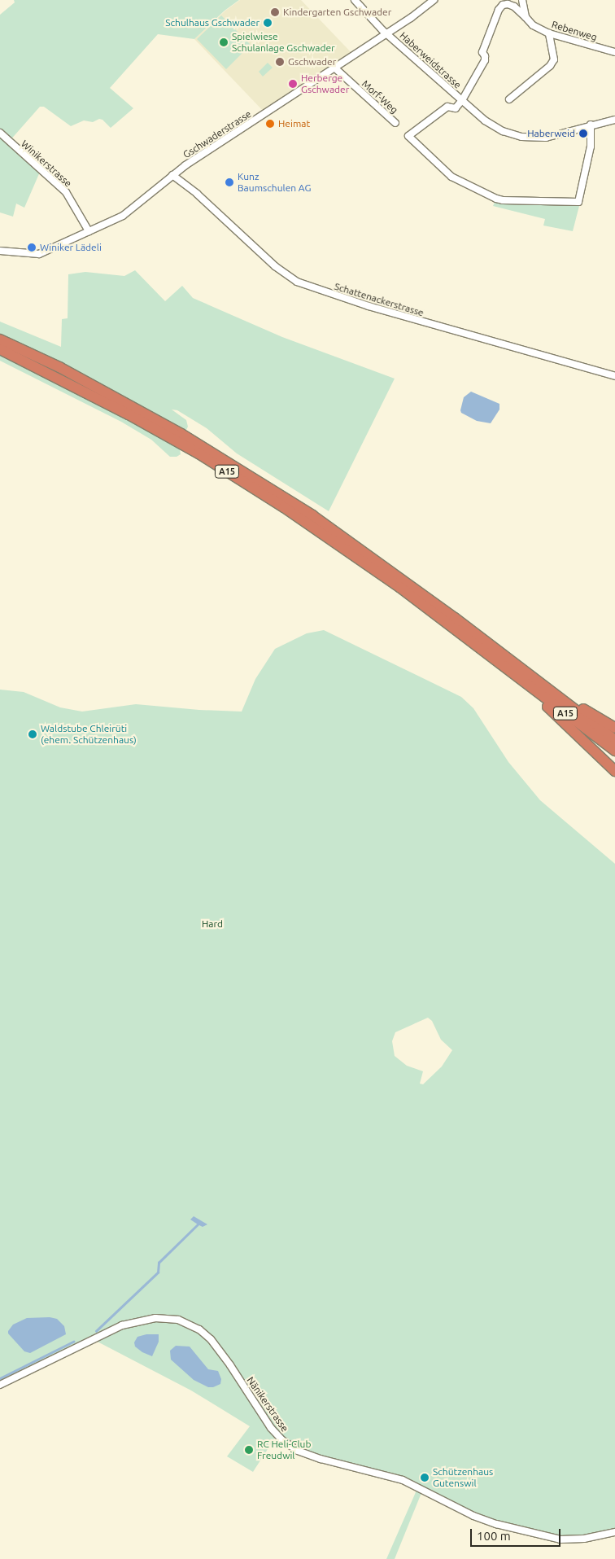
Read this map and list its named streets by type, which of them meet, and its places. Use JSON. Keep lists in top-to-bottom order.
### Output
{
  "streets": {
    "highway": ["A15"],
    "street": [
      "Rebenweg",
      "Haberweidstrasse",
      "Morf-Weg",
      "Gschwaderstrasse",
      "Winikerstrasse",
      "Schattenackerstrasse",
      "Nänikerstrasse"
    ]
  },
  "crossings": [
    ["Rebenweg", "Haberweidstrasse"],
    ["Haberweidstrasse", "Gschwaderstrasse"],
    ["Morf-Weg", "Gschwaderstrasse"],
    ["Gschwaderstrasse", "Winikerstrasse"],
    ["Gschwaderstrasse", "Schattenackerstrasse"]
  ],
  "parks": ["Hard"],
  "places": [
    "Kindergarten Gschwader",
    "Schulhaus Gschwader",
    "Spielwiese Schulanlage Gschwader",
    "Gschwader",
    "Herberge Gschwader",
    "Heimat",
    "Haberweid",
    "Kunz Baumschulen AG",
    "Winiker Lädeli",
    "Waldstube Chleirüti (ehem. Schützenhaus)",
    "RC Heli-Club Freudwil",
    "Schützenhaus Gutenswil"
  ],
  "scale_bar": "100 m"
}
